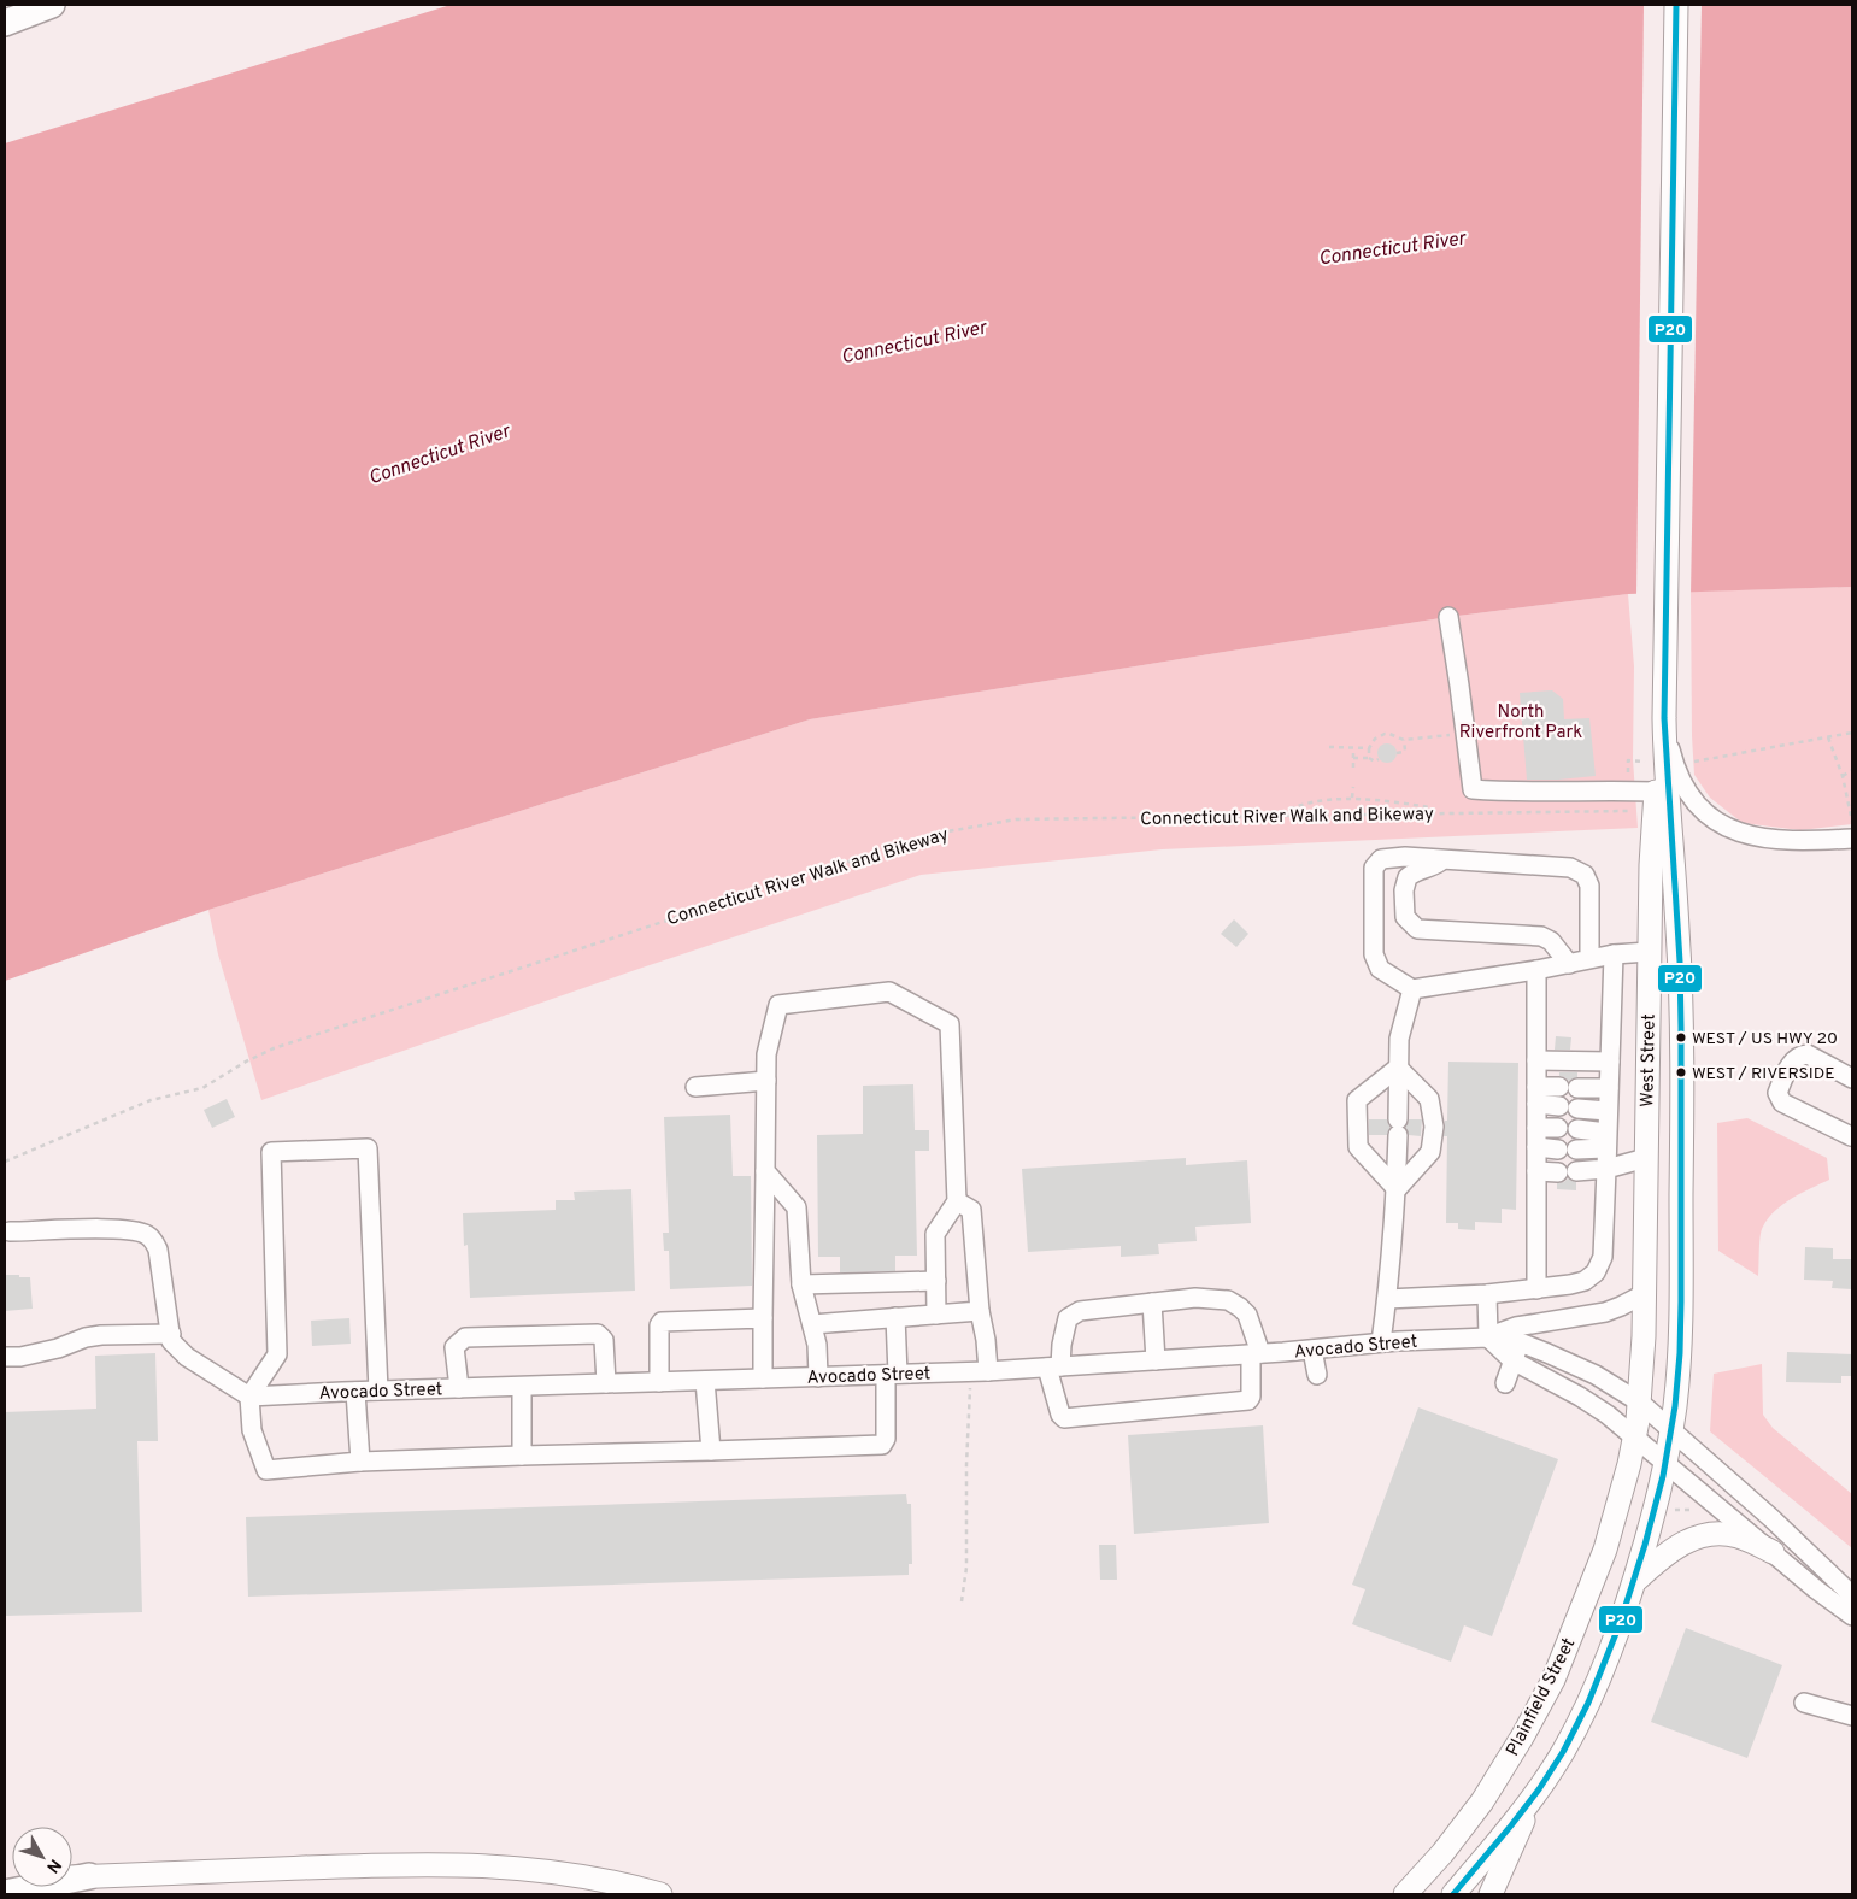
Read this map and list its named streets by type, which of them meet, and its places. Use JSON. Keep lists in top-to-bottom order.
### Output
{
  "streets": {
    "main road": ["West Street", "Plainfield Street"],
    "street": ["Avocado Street"],
    "path": ["Connecticut River Walk and Bikeway"]
  },
  "crossings": [
    ["West Street", "Avocado Street"],
    ["West Street", "Plainfield Street"],
    ["Avocado Street", "Plainfield Street"]
  ],
  "water": ["Connecticut River"],
  "parks": ["North Riverfront Park"],
  "places": ["WEST / US HWY 20", "WEST / RIVERSIDE"],
  "lines": ["transit line P20"],
  "north": "bottom right"
}
